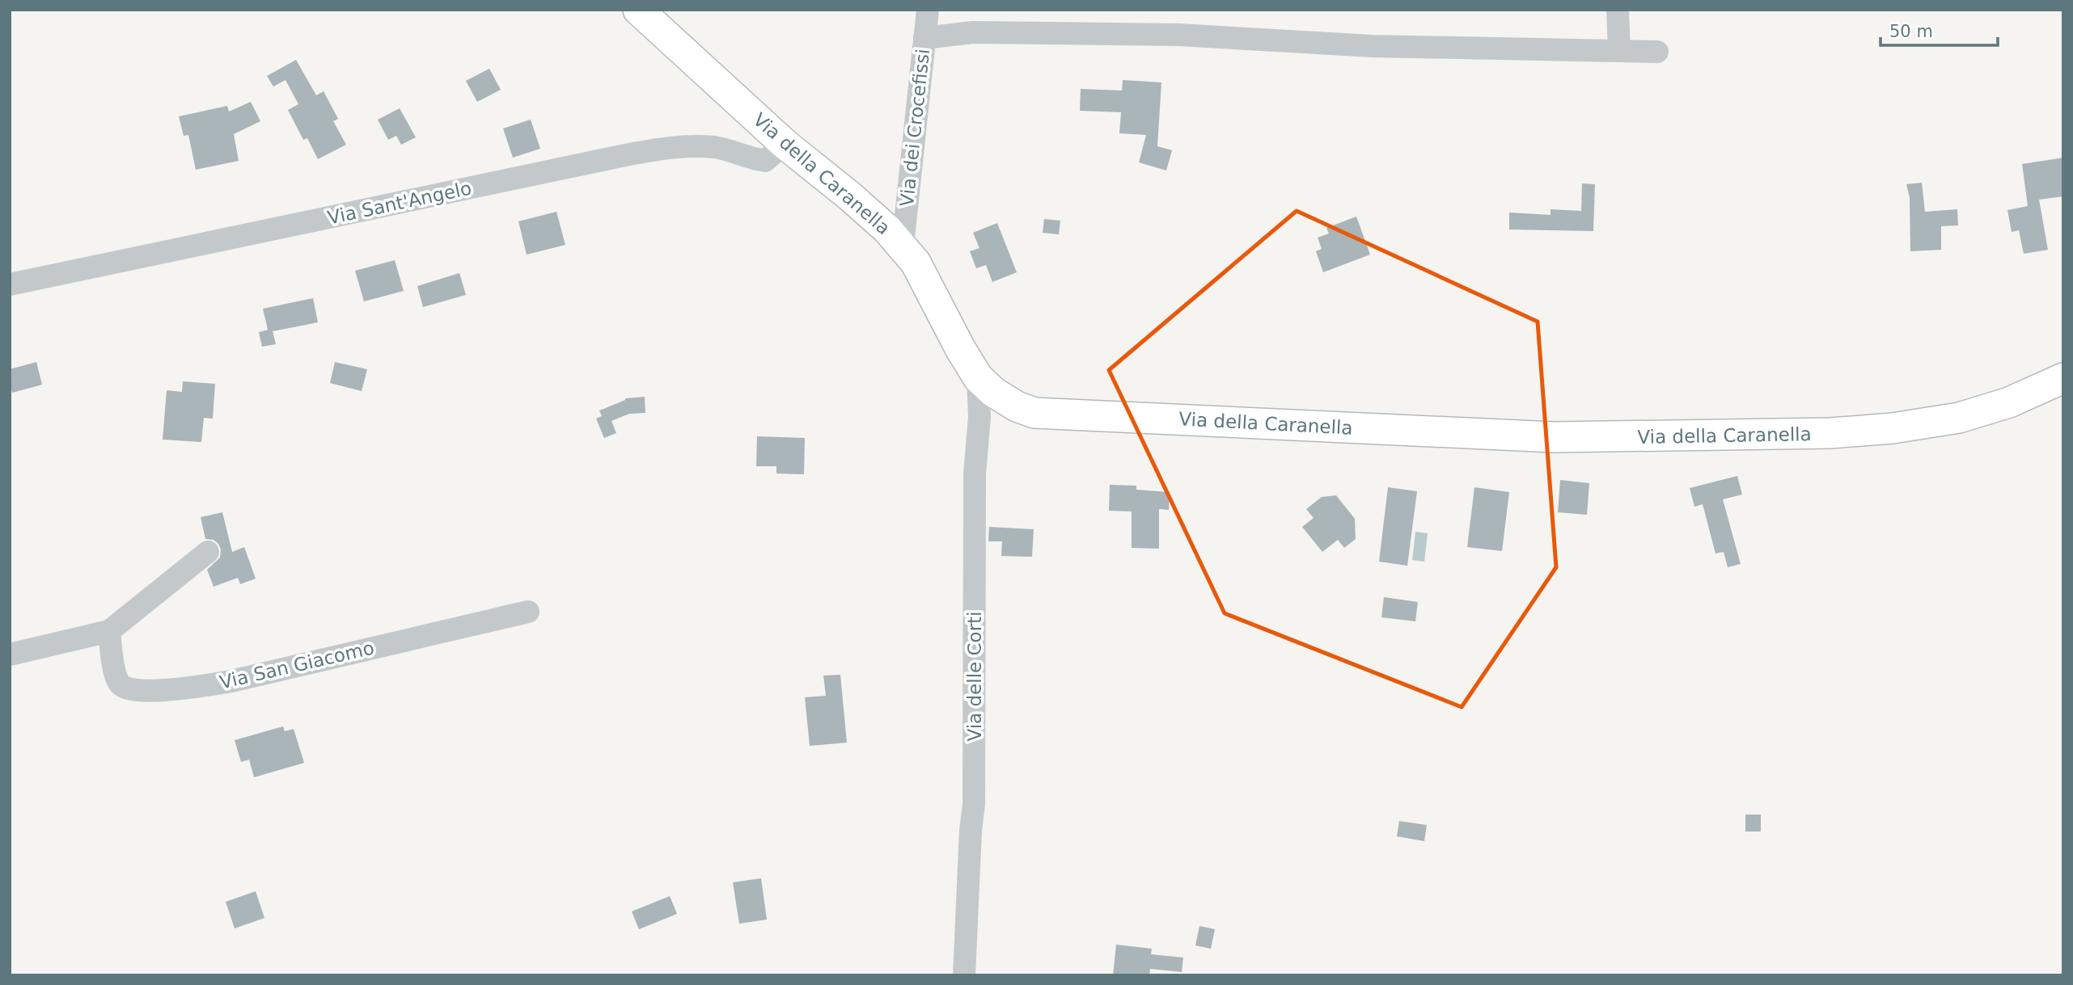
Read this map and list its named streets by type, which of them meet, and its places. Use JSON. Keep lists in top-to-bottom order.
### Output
{
  "streets": {
    "main road": ["Via della Caranella"],
    "street": [
      "Via dei Crocefissi",
      "Via Sant'Angelo",
      "Via San Giacomo",
      "Via delle Corti"
    ]
  },
  "crossings": [
    ["Via dei Crocefissi", "Via della Caranella"],
    ["Via della Caranella", "Via Sant'Angelo"],
    ["Via della Caranella", "Via delle Corti"]
  ],
  "scale_bar": "50 m"
}
